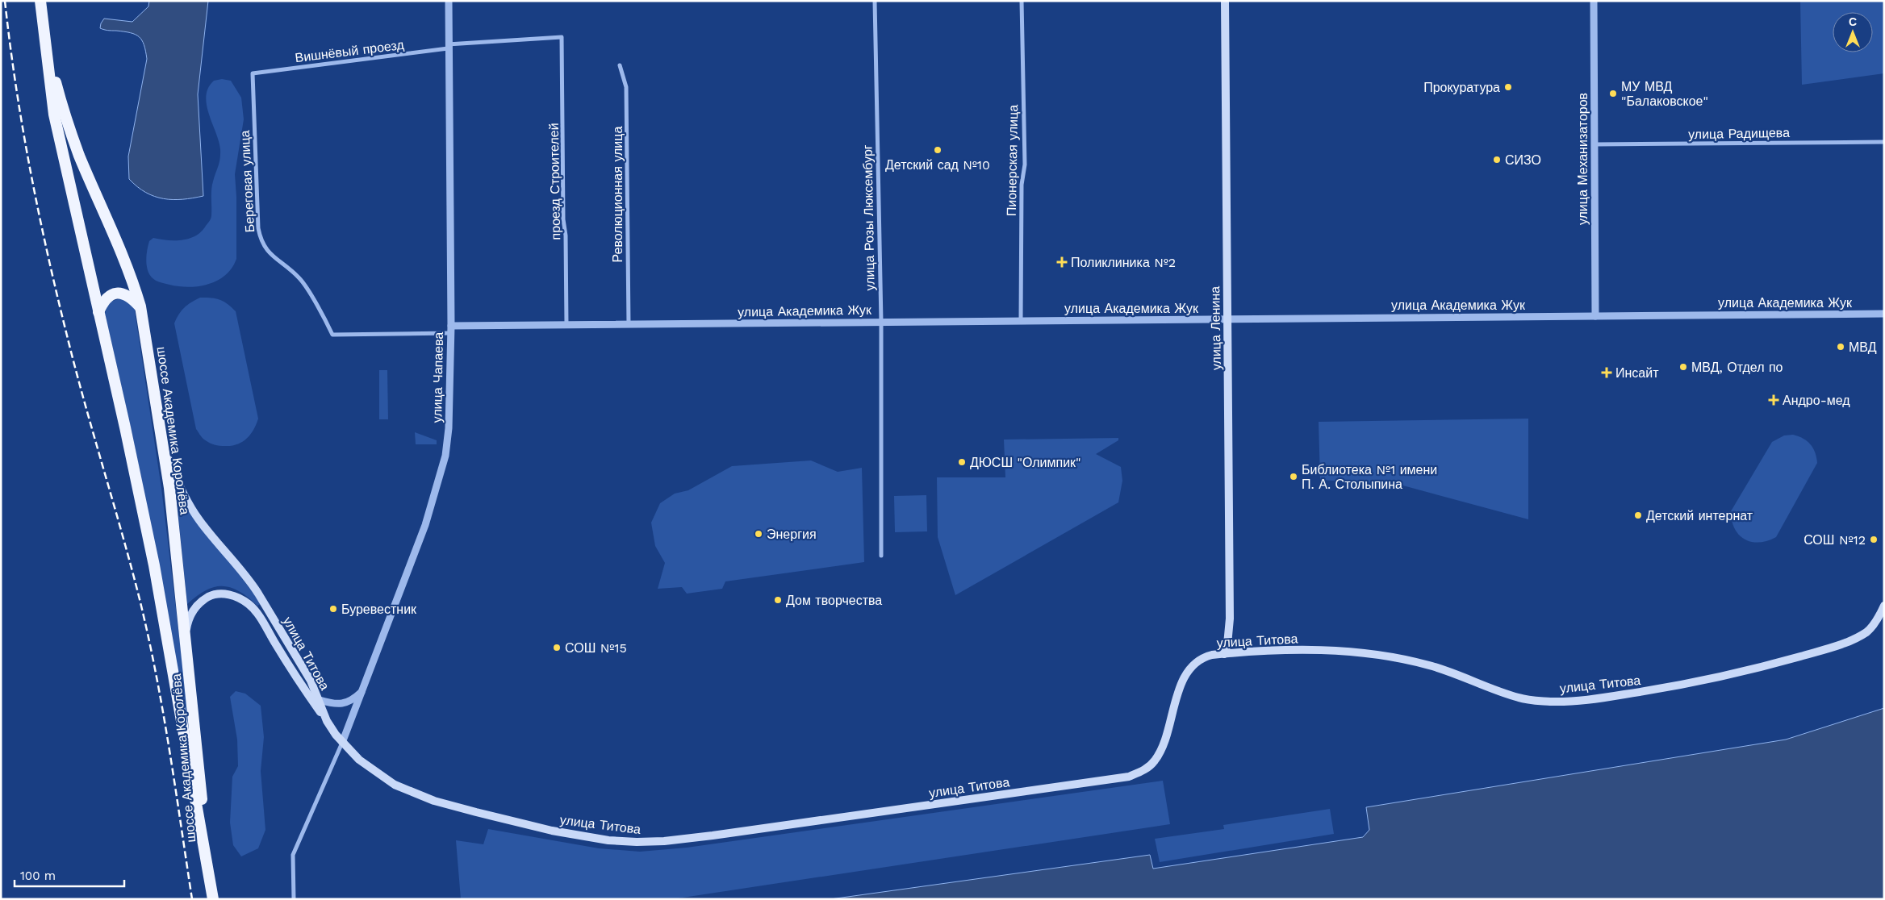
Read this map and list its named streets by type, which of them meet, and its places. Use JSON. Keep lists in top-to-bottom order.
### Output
{
  "streets": {
    "highway": ["шоссе Академика Королёва"],
    "main road": ["улица Ленина", "улица Титова"],
    "street": [
      "Вишнёвый проезд",
      "улица Радищева",
      "улица Механизаторов",
      "Пионерская улица",
      "Береговая улица",
      "проезд Строителей",
      "Революционная улица",
      "улица Розы Люксембург",
      "улица Академика Жук",
      "улица Чапаева"
    ]
  },
  "crossings": [
    ["Вишнёвый проезд", "Береговая улица"],
    ["Вишнёвый проезд", "проезд Строителей"],
    ["Вишнёвый проезд", "улица Чапаева"],
    ["улица Радищева", "улица Механизаторов"],
    ["улица Механизаторов", "улица Академика Жук"],
    ["Пионерская улица", "улица Академика Жук"],
    ["Береговая улица", "улица Академика Жук"],
    ["Береговая улица", "улица Чапаева"],
    ["проезд Строителей", "улица Академика Жук"],
    ["Революционная улица", "улица Академика Жук"],
    ["улица Розы Люксембург", "улица Академика Жук"],
    ["улица Академика Жук", "улица Ленина"],
    ["улица Академика Жук", "улица Чапаева"],
    ["улица Ленина", "улица Титова"],
    ["улица Чапаева", "улица Титова"],
    ["шоссе Академика Королёва", "улица Титова"]
  ],
  "places": {
    "other": [
      "Прокуратура",
      "МУ МВД \"Балаковское\"",
      "Детский сад №10",
      "СИЗО",
      "МВД",
      "МВД, Отдел по",
      "ДЮСШ \"Олимпик\"",
      "Библиотека №1 имени П. А. Столыпина",
      "Детский интернат",
      "Энергия",
      "СОШ №12",
      "Дом творчества",
      "Буревестник",
      "СОШ №15"
    ],
    "health": ["Поликлиника №2", "Инсайт", "Андро-мед"]
  },
  "scale_bar": "100 m",
  "north": "top"
}
